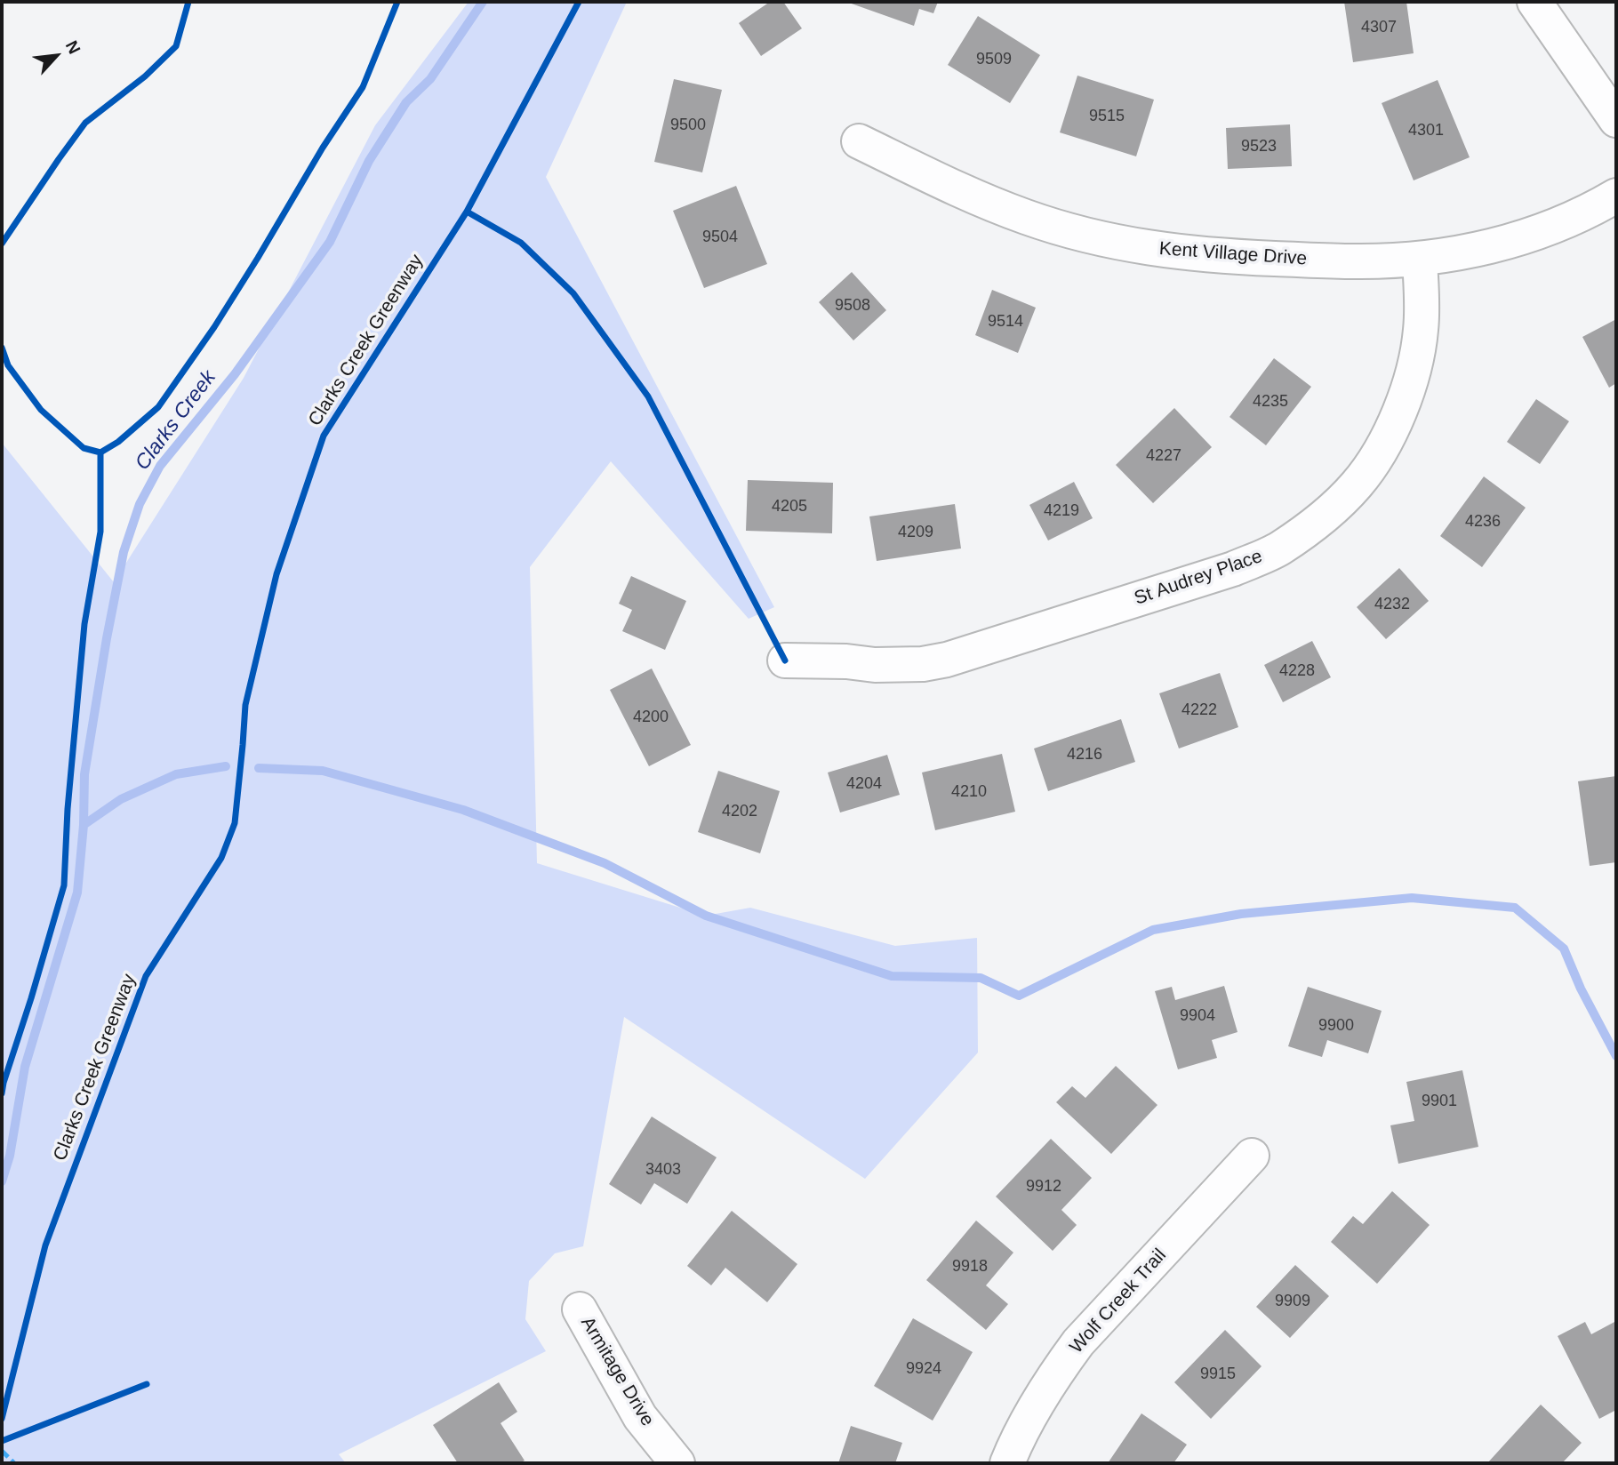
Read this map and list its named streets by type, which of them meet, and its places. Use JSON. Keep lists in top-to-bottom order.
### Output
{
  "streets": {
    "street": [
      "Kent Village Drive",
      "St Audrey Place",
      "Wolf Creek Trail",
      "Armitage Drive"
    ],
    "cycle path": ["Clarks Creek Greenway"]
  },
  "crossings": [
    ["Kent Village Drive", "St Audrey Place"]
  ],
  "water": ["Clarks Creek"],
  "house_numbers": [
    "4307",
    "9509",
    "9515",
    "9500",
    "4301",
    "9523",
    "9504",
    "9508",
    "9514",
    "4235",
    "4227",
    "4205",
    "4219",
    "4236",
    "4209",
    "4232",
    "4228",
    "4222",
    "4200",
    "4216",
    "4204",
    "4210",
    "4202",
    "9904",
    "9900",
    "9901",
    "3403",
    "9912",
    "9918",
    "9909",
    "9924",
    "9915"
  ],
  "north": "top right"
}
